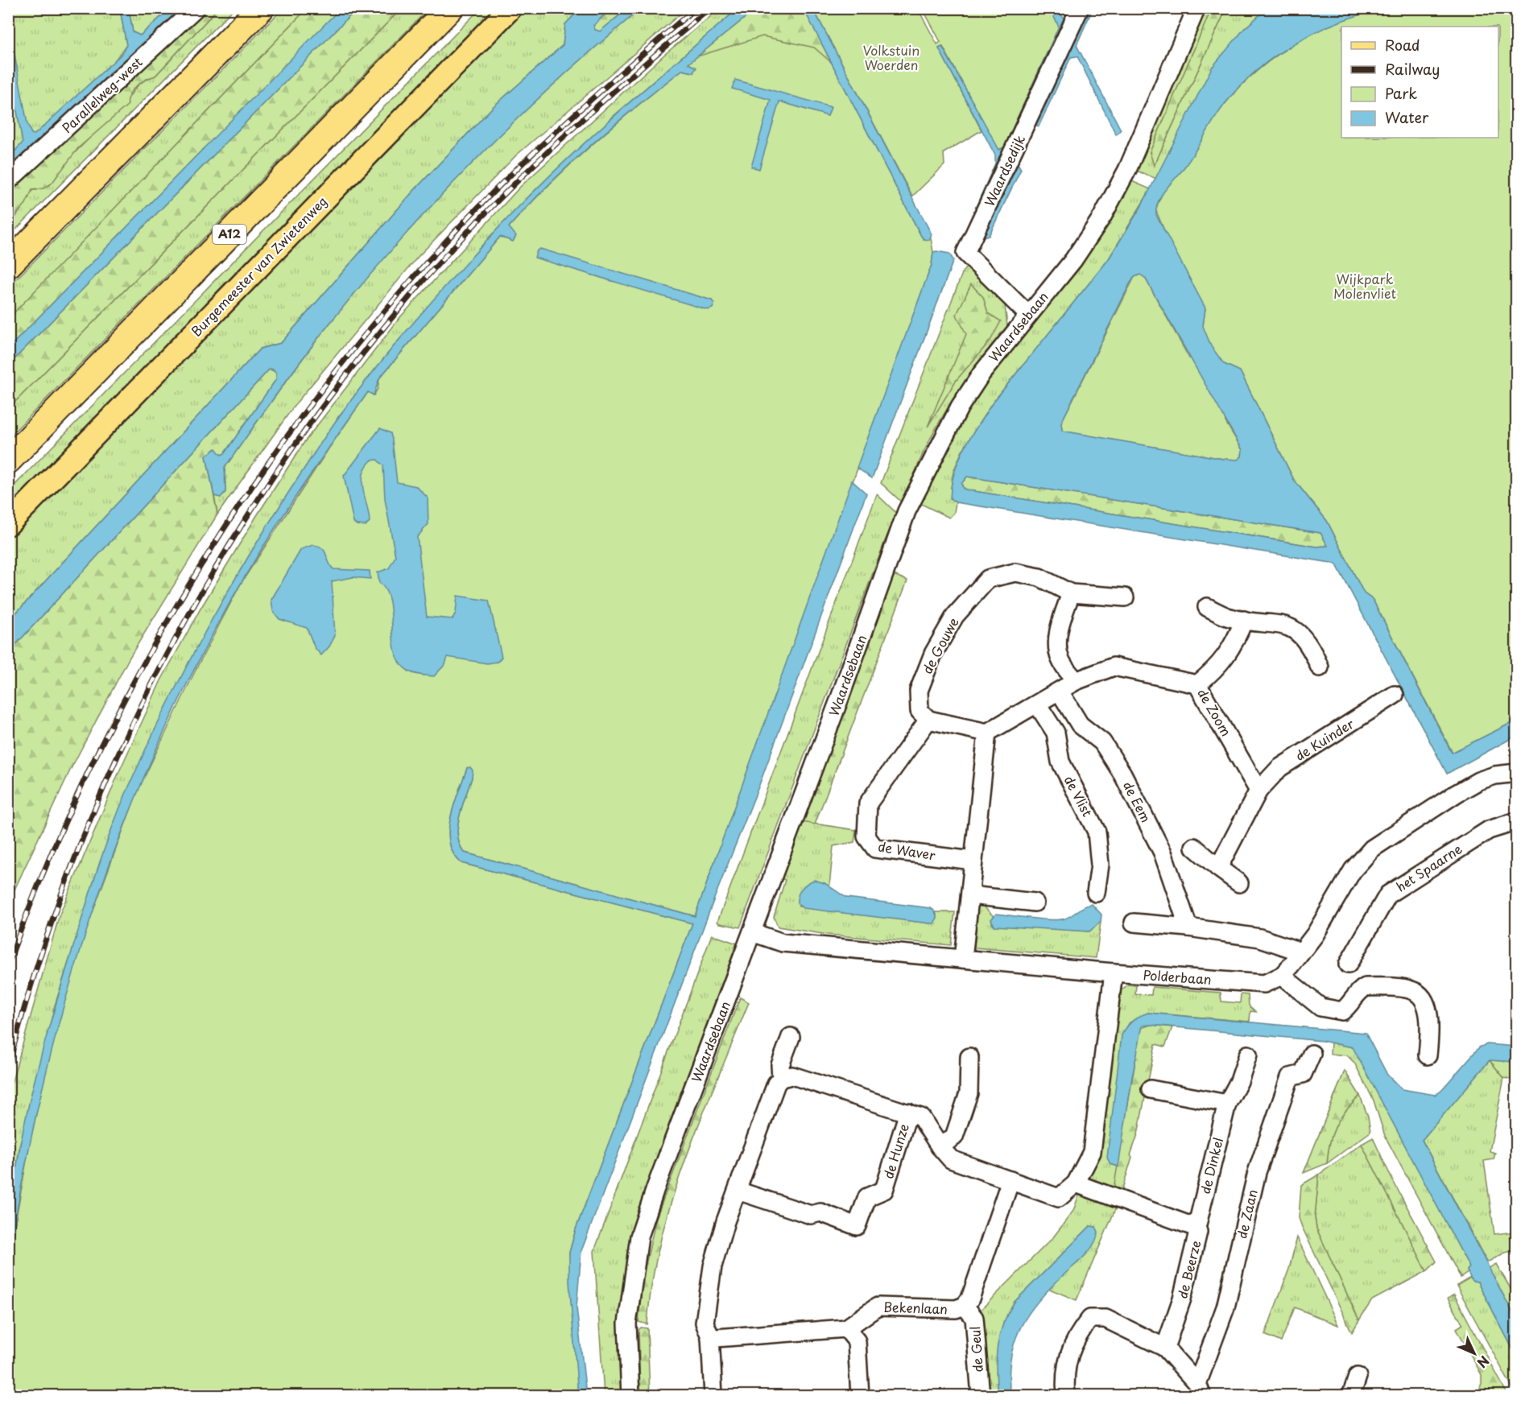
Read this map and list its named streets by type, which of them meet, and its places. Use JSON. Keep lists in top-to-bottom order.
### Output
{
  "streets": {
    "highway": ["A12"],
    "main road": ["Burgemeester van Zwietenweg"],
    "street": [
      "Parallelweg-west",
      "Waardsedijk",
      "Waardsebaan",
      "de Gouwe",
      "de Zoom",
      "de Kuinder",
      "de Vlist",
      "de Eem",
      "de Waver",
      "het Spaarne",
      "Polderbaan",
      "de Hunze",
      "de Dinkel",
      "de Zaan",
      "de Beerze",
      "Bekenlaan",
      "de Geul"
    ]
  },
  "crossings": [
    ["Waardsedijk", "Waardsebaan"],
    ["Waardsebaan", "Polderbaan"],
    ["de Gouwe", "de Waver"],
    ["de Zoom", "de Kuinder"],
    ["de Zoom", "de Vlist"],
    ["de Zoom", "de Eem"],
    ["de Dinkel", "de Beerze"],
    ["Bekenlaan", "de Geul"]
  ],
  "parks": ["Volkstuin Woerden", "Wijkpark Molenvliet"],
  "legend": [
    "Road",
    "Railway",
    "Park",
    "Water"
  ],
  "north": "bottom right"
}
